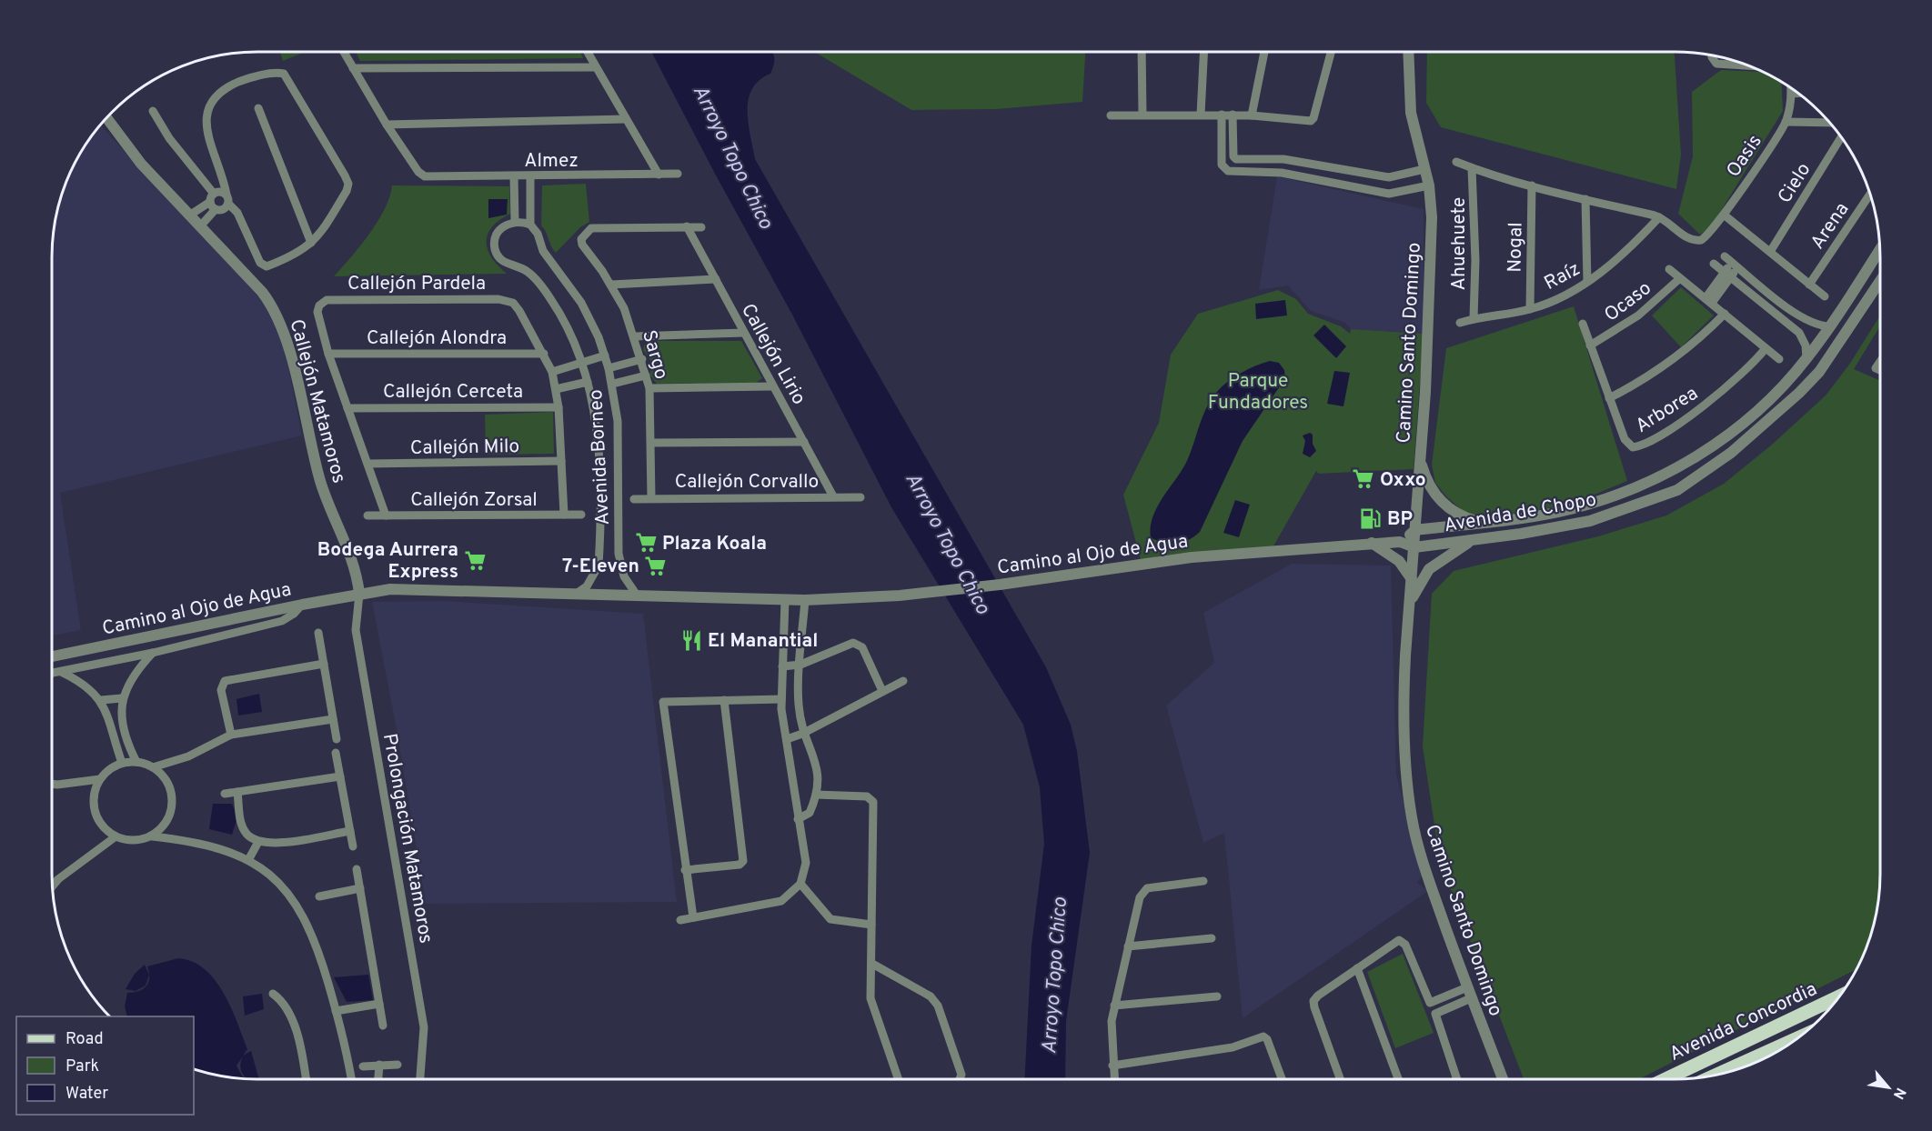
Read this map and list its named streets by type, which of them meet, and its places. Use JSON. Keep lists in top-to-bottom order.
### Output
{
  "streets": {
    "main road": ["Avenida Concordia"],
    "street": [
      "Oasis",
      "Almez",
      "Cielo",
      "Arena",
      "Ahuehuete",
      "Nogal",
      "Raíz",
      "Callejón Pardela",
      "Ocaso",
      "Callejón Alondra",
      "Camino Santo Domingo",
      "Callejón Lirio",
      "Sargo",
      "Callejón Cerceta",
      "Callejón Matamoros",
      "Arborea",
      "Callejón Milo",
      "Avenida Borneo",
      "Callejón Corvallo",
      "Callejón Zorsal",
      "Avenida de Chopo",
      "Camino al Ojo de Agua",
      "Prolongación Matamoros"
    ]
  },
  "crossings": [
    ["Oasis", "Raíz"],
    ["Ahuehuete", "Raíz"],
    ["Nogal", "Raíz"],
    ["Callejón Pardela", "Callejón Alondra"],
    ["Callejón Pardela", "Callejón Cerceta"],
    ["Callejón Pardela", "Callejón Milo"],
    ["Callejón Pardela", "Callejón Zorsal"],
    ["Ocaso", "Arborea"],
    ["Camino Santo Domingo", "Avenida de Chopo"],
    ["Camino Santo Domingo", "Camino al Ojo de Agua"],
    ["Callejón Lirio", "Sargo"],
    ["Callejón Lirio", "Callejón Corvallo"],
    ["Sargo", "Callejón Corvallo"],
    ["Callejón Matamoros", "Camino al Ojo de Agua"],
    ["Callejón Matamoros", "Prolongación Matamoros"],
    ["Avenida Borneo", "Camino al Ojo de Agua"],
    ["Avenida de Chopo", "Camino al Ojo de Agua"],
    ["Camino al Ojo de Agua", "Prolongación Matamoros"]
  ],
  "water": ["Arroyo Topo Chico"],
  "parks": ["Parque Fundadores"],
  "places": {
    "supermarket": [
      "Oxxo",
      "Plaza Koala",
      "Bodega Aurrera Express",
      "7-Eleven"
    ],
    "fuel station": ["BP"],
    "restaurant": ["El Manantial"]
  },
  "legend": ["Road", "Park", "Water"],
  "north": "bottom right"
}
